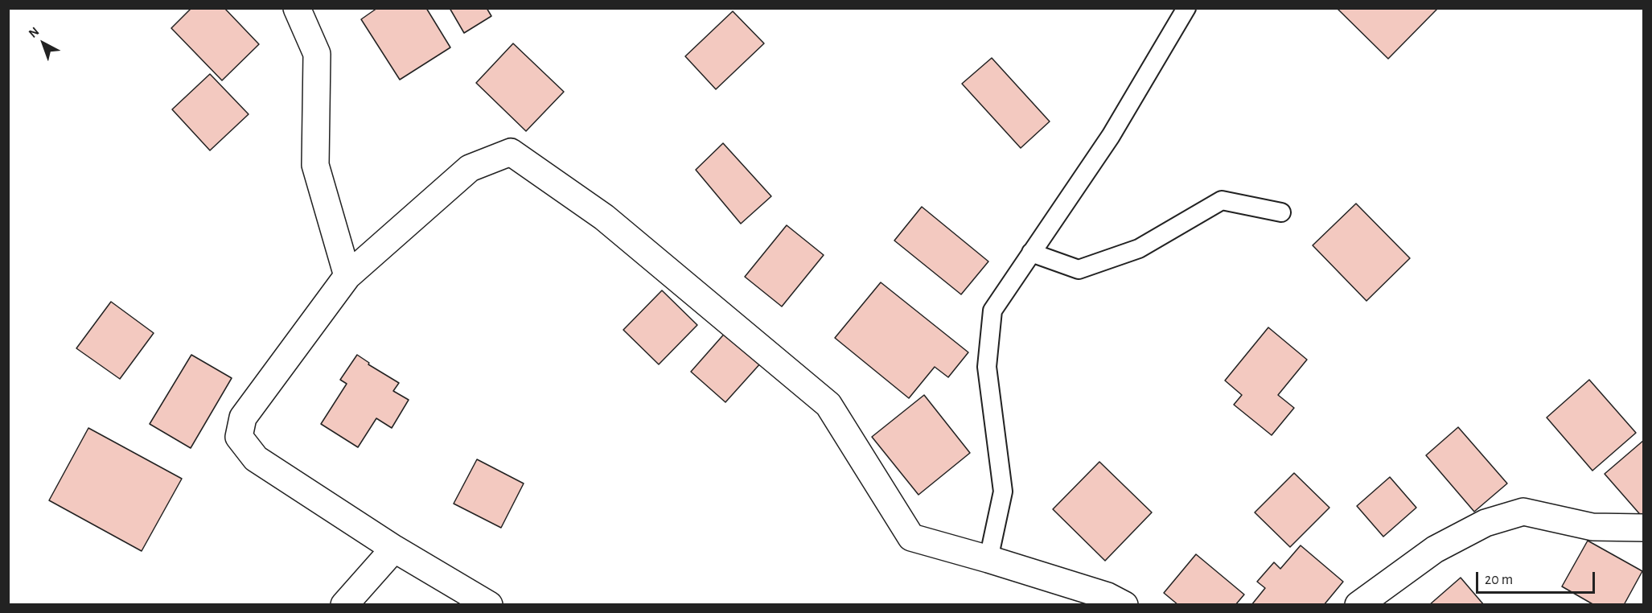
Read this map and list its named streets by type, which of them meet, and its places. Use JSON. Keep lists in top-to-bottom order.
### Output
{
  "scale_bar": "20 m",
  "north": "top left"
}
